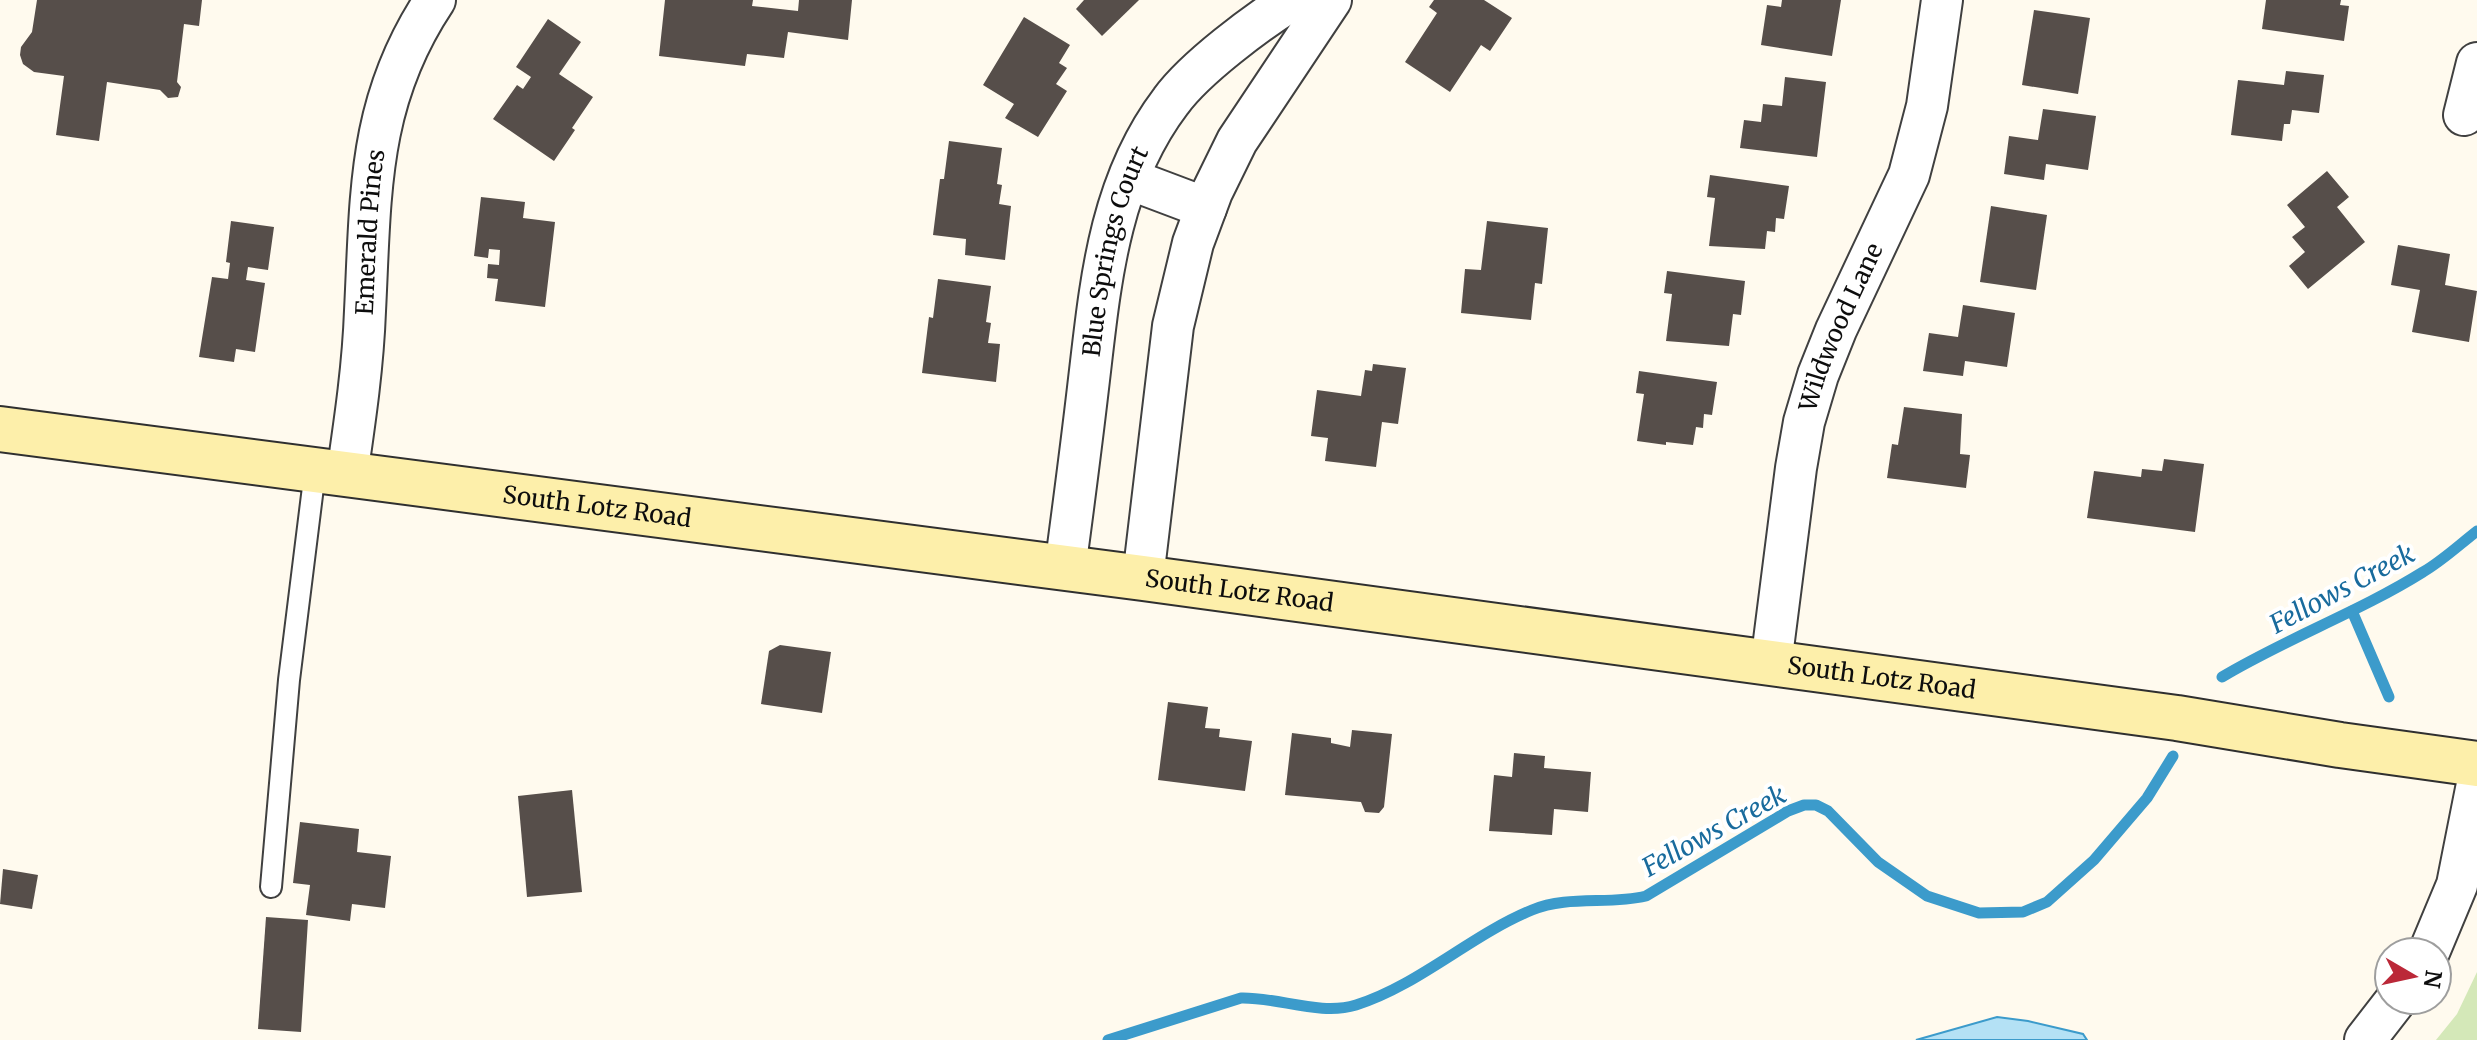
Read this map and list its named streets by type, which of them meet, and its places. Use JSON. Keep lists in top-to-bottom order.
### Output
{
  "streets": {
    "street": [
      "Emerald Pines",
      "Blue Springs Court",
      "Wildwood Lane",
      "South Lotz Road"
    ]
  },
  "crossings": [
    ["Emerald Pines", "South Lotz Road"],
    ["Blue Springs Court", "South Lotz Road"],
    ["Wildwood Lane", "South Lotz Road"]
  ],
  "water": ["Fellows Creek"],
  "north": "right"
}
